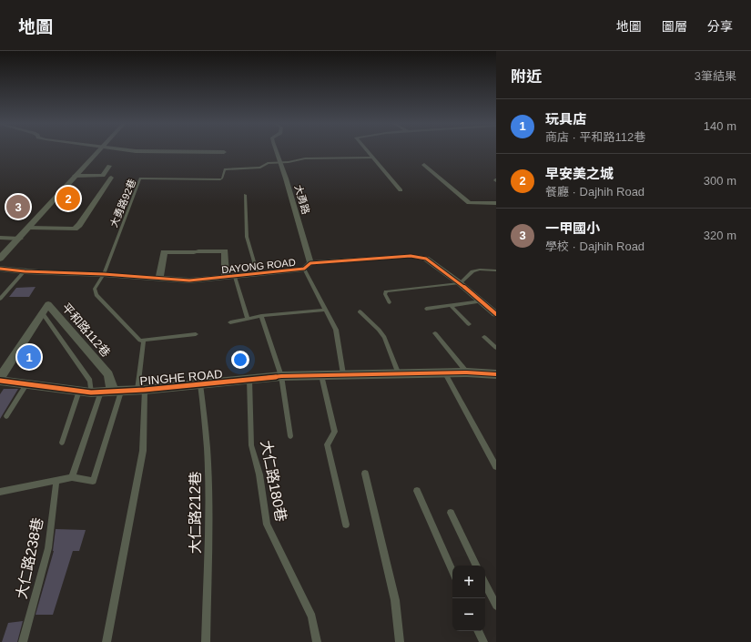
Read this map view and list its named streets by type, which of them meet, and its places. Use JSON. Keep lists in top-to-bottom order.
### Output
{
  "streets": {
    "street": [
      "大勇路",
      "DAYONG ROAD",
      "平和路112巷",
      "PINGHE ROAD"
    ],
    "lane": [
      "大勇路92巷",
      "大仁路180巷",
      "大仁路212巷",
      "大仁路238巷"
    ]
  },
  "crossings": [
    ["大勇路", "大勇路92巷"],
    ["大勇路", "DAYONG ROAD"],
    ["大勇路92巷", "DAYONG ROAD"],
    ["平和路112巷", "PINGHE ROAD"],
    ["PINGHE ROAD", "大仁路180巷"],
    ["PINGHE ROAD", "大仁路212巷"]
  ],
  "page": {
    "header": "地圖",
    "nav": ["地圖", "圖層", "分享"],
    "heading": ["附近", "3筆結果"],
    "list": [
      {
        "mark": "1",
        "name": "玩具店",
        "note": "商店 · 平和路112巷",
        "value": "140 m"
      },
      {
        "mark": "2",
        "name": "早安美之城",
        "note": "餐廳 · Dajhih Road",
        "value": "300 m"
      },
      {
        "mark": "3",
        "name": "一甲國小",
        "note": "學校 · Dajhih Road",
        "value": "320 m"
      }
    ],
    "pins": ["2", "3", "1"],
    "map_buttons": ["+", "−"]
  }
}
